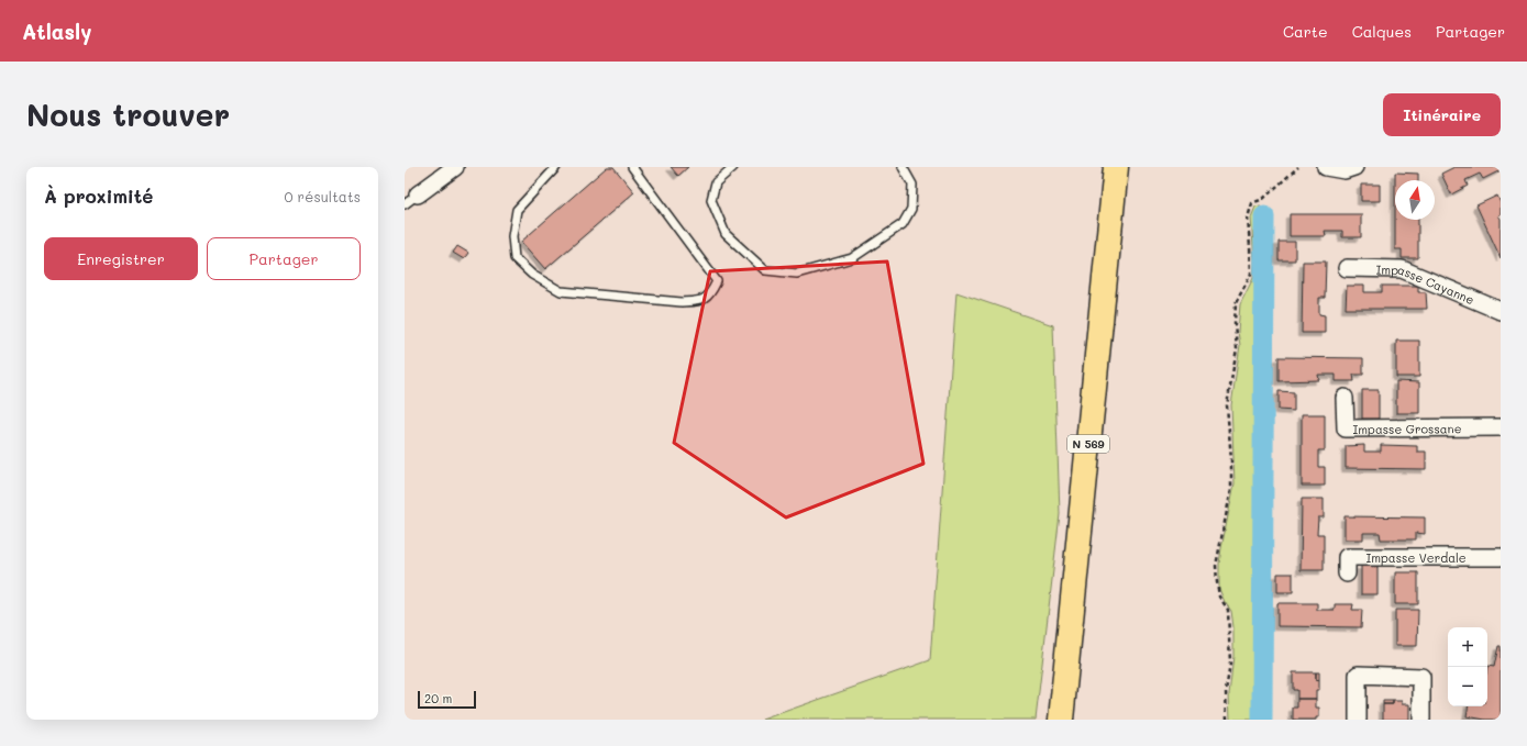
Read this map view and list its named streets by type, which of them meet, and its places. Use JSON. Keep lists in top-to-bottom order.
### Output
{
  "streets": {
    "main road": ["N 569"],
    "street": ["Impasse Cayanne", "Impasse Grossane", "Impasse Verdale"]
  },
  "scale_bar": "20 m",
  "north": "top",
  "page": {
    "header": "Atlasly",
    "nav": ["Carte", "Calques", "Partager"],
    "buttons": [
      "Itinéraire",
      ["Enregistrer", "Partager"]
    ],
    "title": "Nous trouver",
    "heading": ["À proximité", "0 résultats"],
    "map_buttons": ["+", "−"],
    "scale": "20 m"
  }
}
